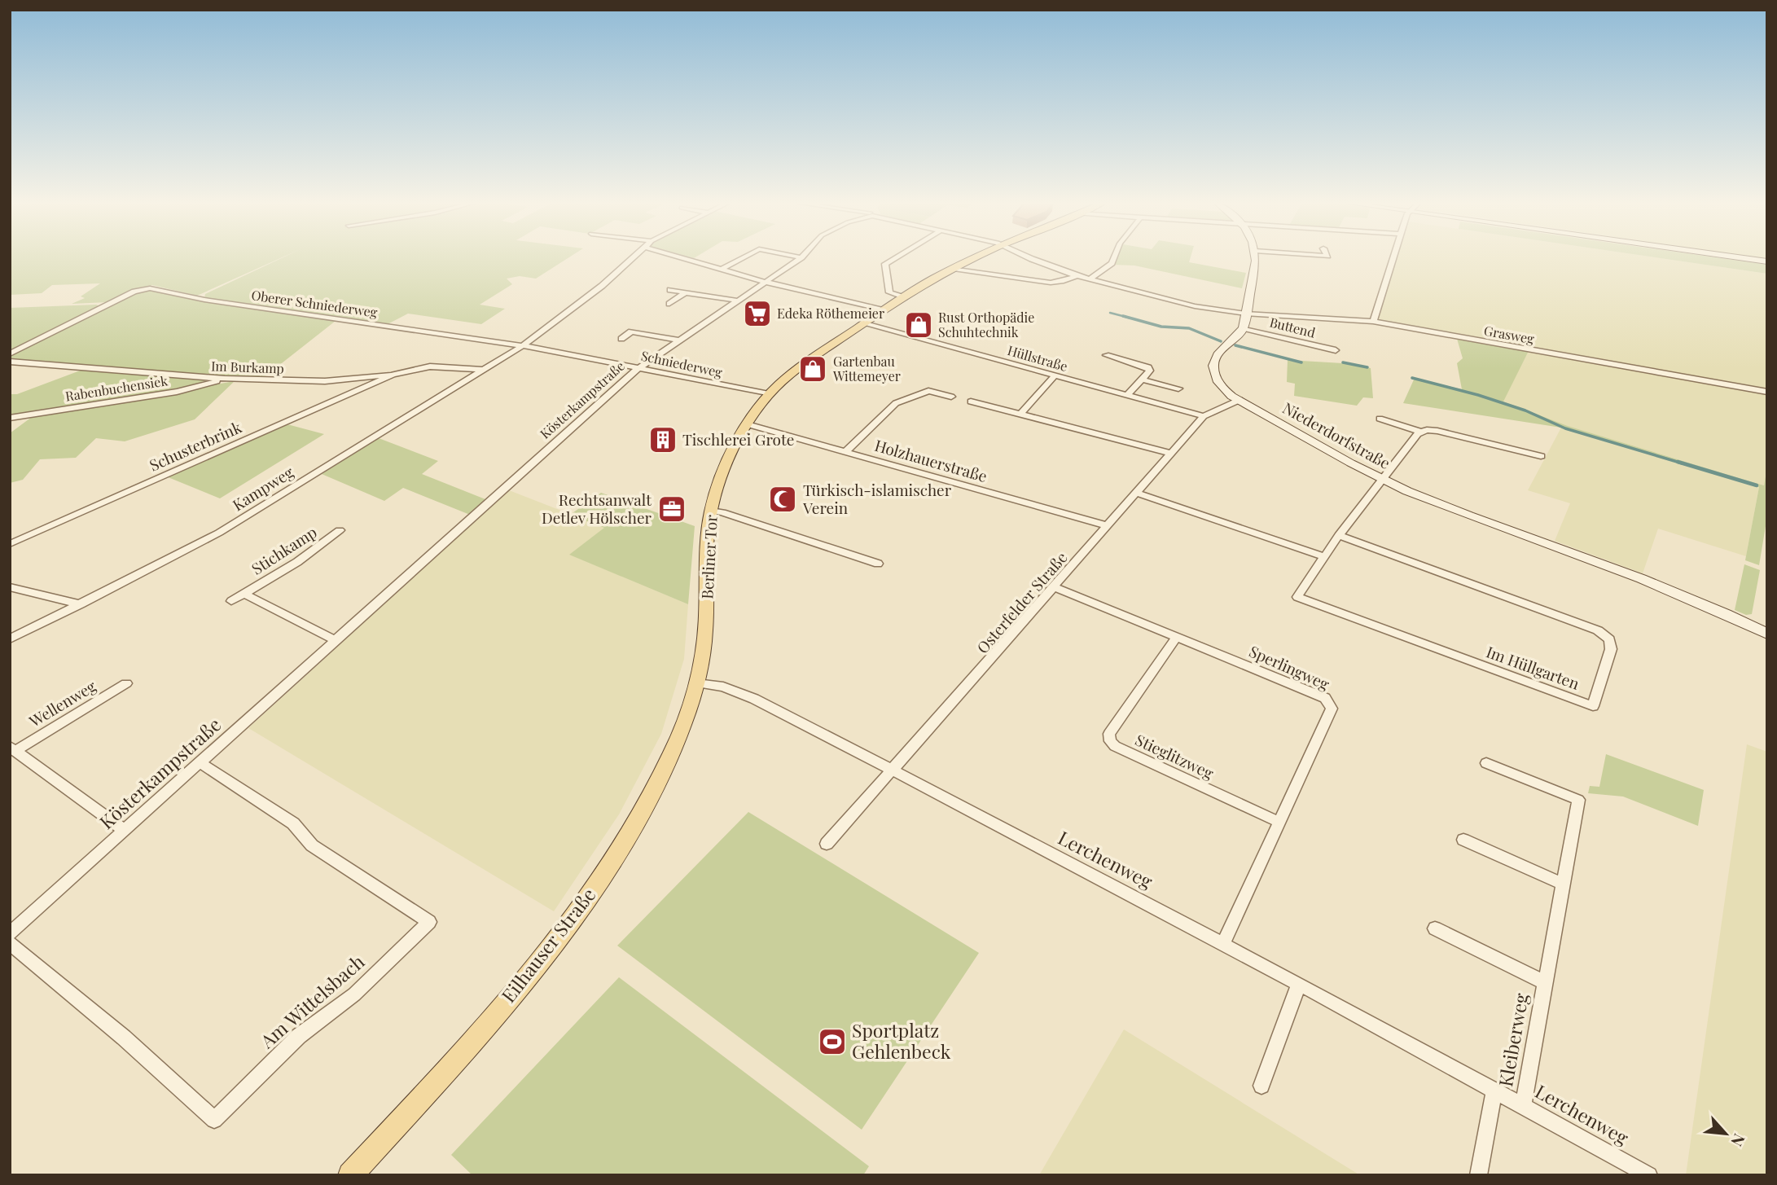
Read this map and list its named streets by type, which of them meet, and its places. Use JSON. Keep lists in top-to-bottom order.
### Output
{
  "streets": {
    "main road": ["Niederdorfstraße", "Berliner Tor", "Eilhauser Straße"],
    "street": [
      "Oberer Schniederweg",
      "Buttend",
      "Grasweg",
      "Hüllstraße",
      "Schniederweg",
      "Im Burkamp",
      "Rabenbuchensiek",
      "Kösterkampstraße",
      "Schusterbrink",
      "Holzhauerstraße",
      "Kampweg",
      "Stichkamp",
      "Osterfelder Straße",
      "Sperlingweg",
      "Im Hüllgarten",
      "Wellenweg",
      "Stieglitzweg",
      "Lerchenweg",
      "Am Wittelsbach",
      "Kleiberweg"
    ]
  },
  "crossings": [
    ["Oberer Schniederweg", "Schniederweg"],
    ["Oberer Schniederweg", "Kampweg"],
    ["Buttend", "Niederdorfstraße"],
    ["Hüllstraße", "Berliner Tor"],
    ["Hüllstraße", "Osterfelder Straße"],
    ["Schniederweg", "Kösterkampstraße"],
    ["Schniederweg", "Kampweg"],
    ["Schniederweg", "Berliner Tor"],
    ["Im Burkamp", "Rabenbuchensiek"],
    ["Im Burkamp", "Schusterbrink"],
    ["Im Burkamp", "Kampweg"],
    ["Kösterkampstraße", "Wellenweg"],
    ["Kösterkampstraße", "Am Wittelsbach"],
    ["Niederdorfstraße", "Osterfelder Straße"],
    ["Niederdorfstraße", "Im Hüllgarten"],
    ["Holzhauerstraße", "Berliner Tor"],
    ["Holzhauerstraße", "Osterfelder Straße"],
    ["Berliner Tor", "Lerchenweg"],
    ["Berliner Tor", "Eilhauser Straße"],
    ["Osterfelder Straße", "Sperlingweg"],
    ["Osterfelder Straße", "Lerchenweg"],
    ["Sperlingweg", "Stieglitzweg"],
    ["Sperlingweg", "Lerchenweg"],
    ["Lerchenweg", "Eilhauser Straße"],
    ["Lerchenweg", "Kleiberweg"]
  ],
  "places": {
    "supermarket": ["Edeka Röthemeier"],
    "shop": ["Rust Orthopädie Schuhtechnik", "Gartenbau Wittemeyer"],
    "building": ["Tischlerei Grote"],
    "mosque": ["Türkisch-islamischer Verein"],
    "office": ["Rechtsanwalt Detlev Hölscher"],
    "sports": ["Sportplatz Gehlenbeck"]
  },
  "north": "bottom right"
}
